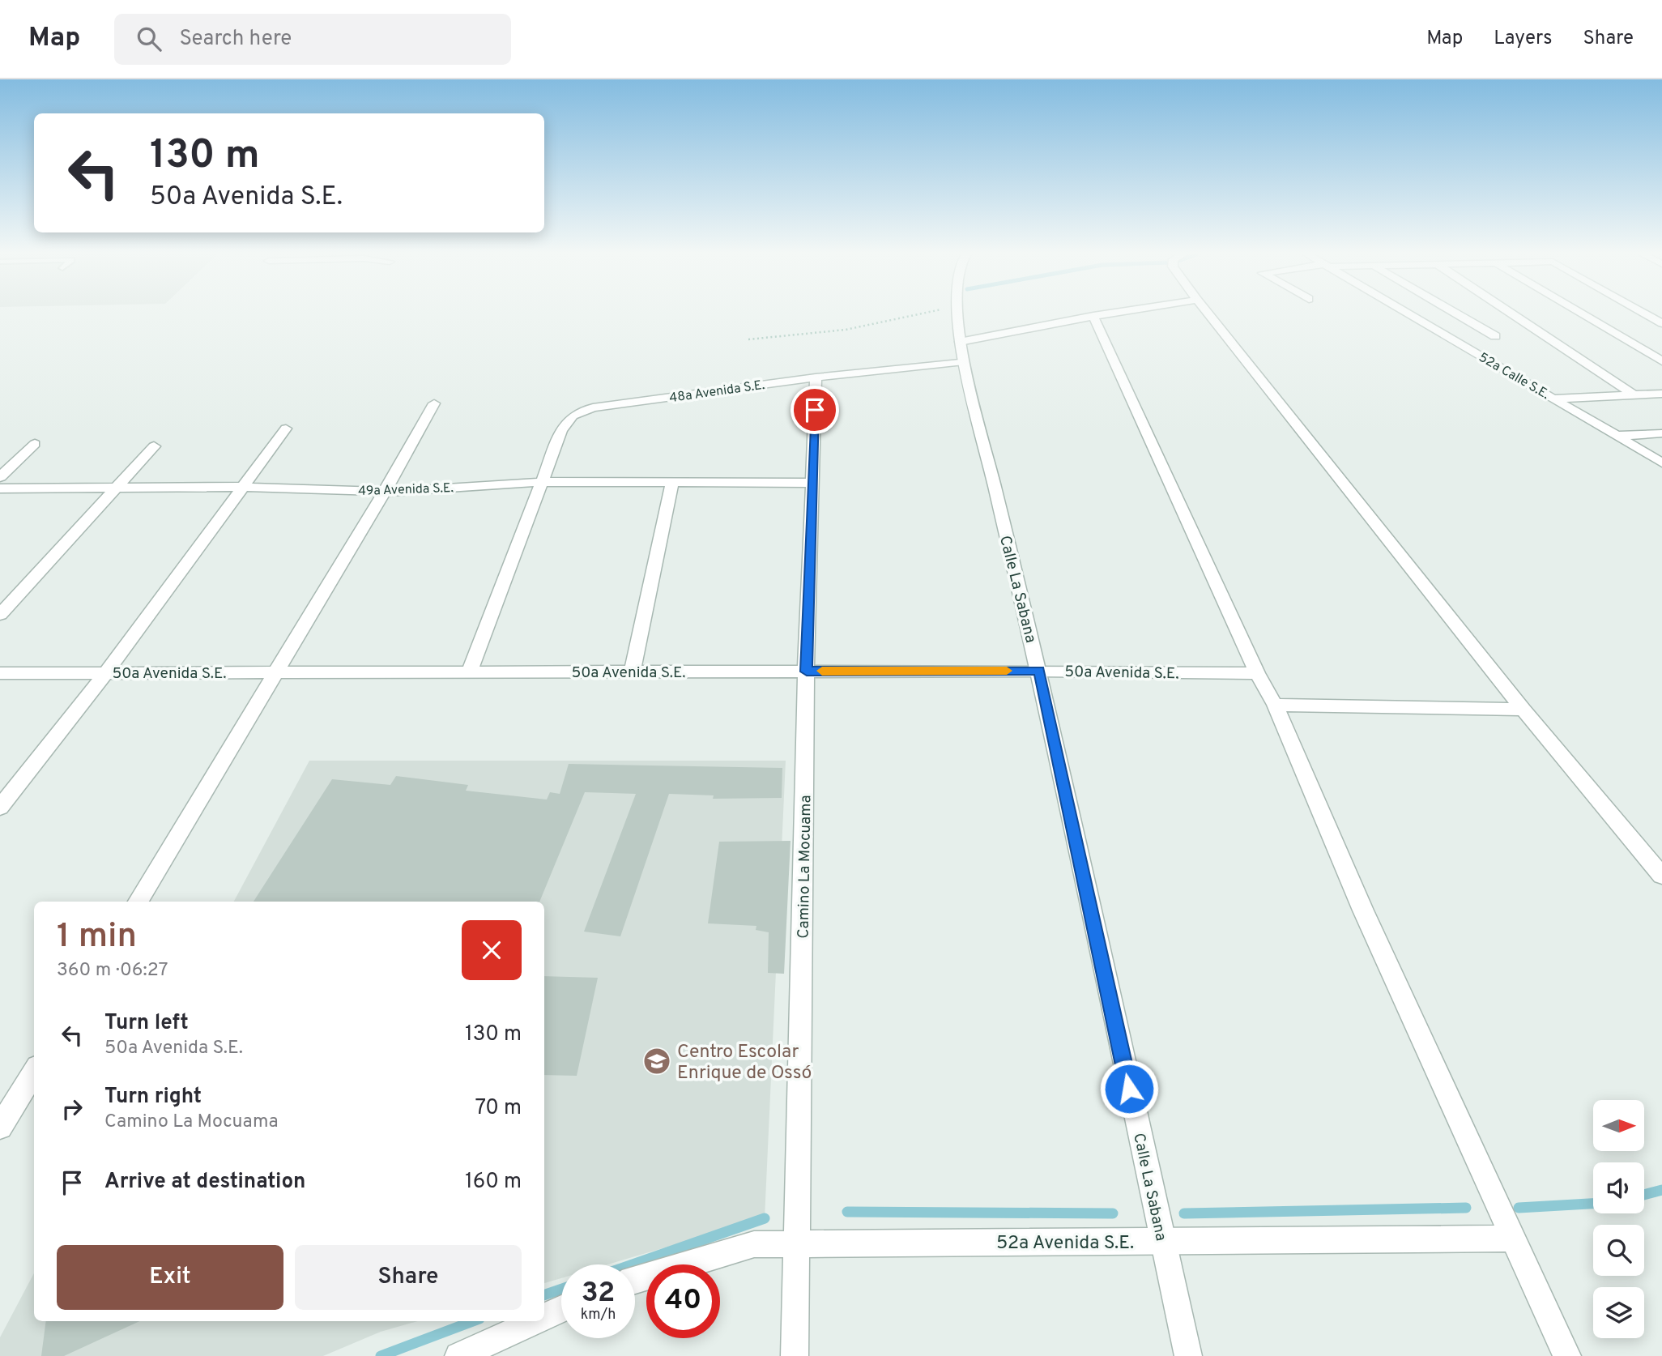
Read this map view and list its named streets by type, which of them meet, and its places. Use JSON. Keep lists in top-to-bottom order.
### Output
{
  "streets": {
    "street": [
      "52a Calle S.E.",
      "48a Avenida S.E.",
      "49a Avenida S.E.",
      "Calle La Sabana",
      "50a Avenida S.E.",
      "Camino La Mocuama",
      "52a Avenida S.E."
    ]
  },
  "crossings": [
    ["48a Avenida S.E.", "49a Avenida S.E."],
    ["48a Avenida S.E.", "Calle La Sabana"],
    ["48a Avenida S.E.", "Camino La Mocuama"],
    ["49a Avenida S.E.", "Camino La Mocuama"],
    ["Calle La Sabana", "50a Avenida S.E."],
    ["Calle La Sabana", "52a Avenida S.E."],
    ["50a Avenida S.E.", "Camino La Mocuama"],
    ["Camino La Mocuama", "52a Avenida S.E."]
  ],
  "places": {
    "school or university": ["Centro Escolar Enrique de Ossó"]
  },
  "north": "right",
  "page": {
    "header": "Map",
    "search": "Search here",
    "nav": ["Map", "Layers", "Share"],
    "turn": ["130 m", "50a Avenida S.E."],
    "heading": ["1 min", "360 m · 06:27"],
    "list": [
      {
        "name": "Turn left",
        "note": "50a Avenida S.E.",
        "value": "130 m"
      },
      {
        "name": "Turn right",
        "note": "Camino La Mocuama",
        "value": "70 m"
      },
      {
        "name": "Arrive at destination",
        "value": "160 m"
      }
    ],
    "buttons": ["Exit", "Share"],
    "speed": "32 km/h",
    "limit": "40"
  }
}
